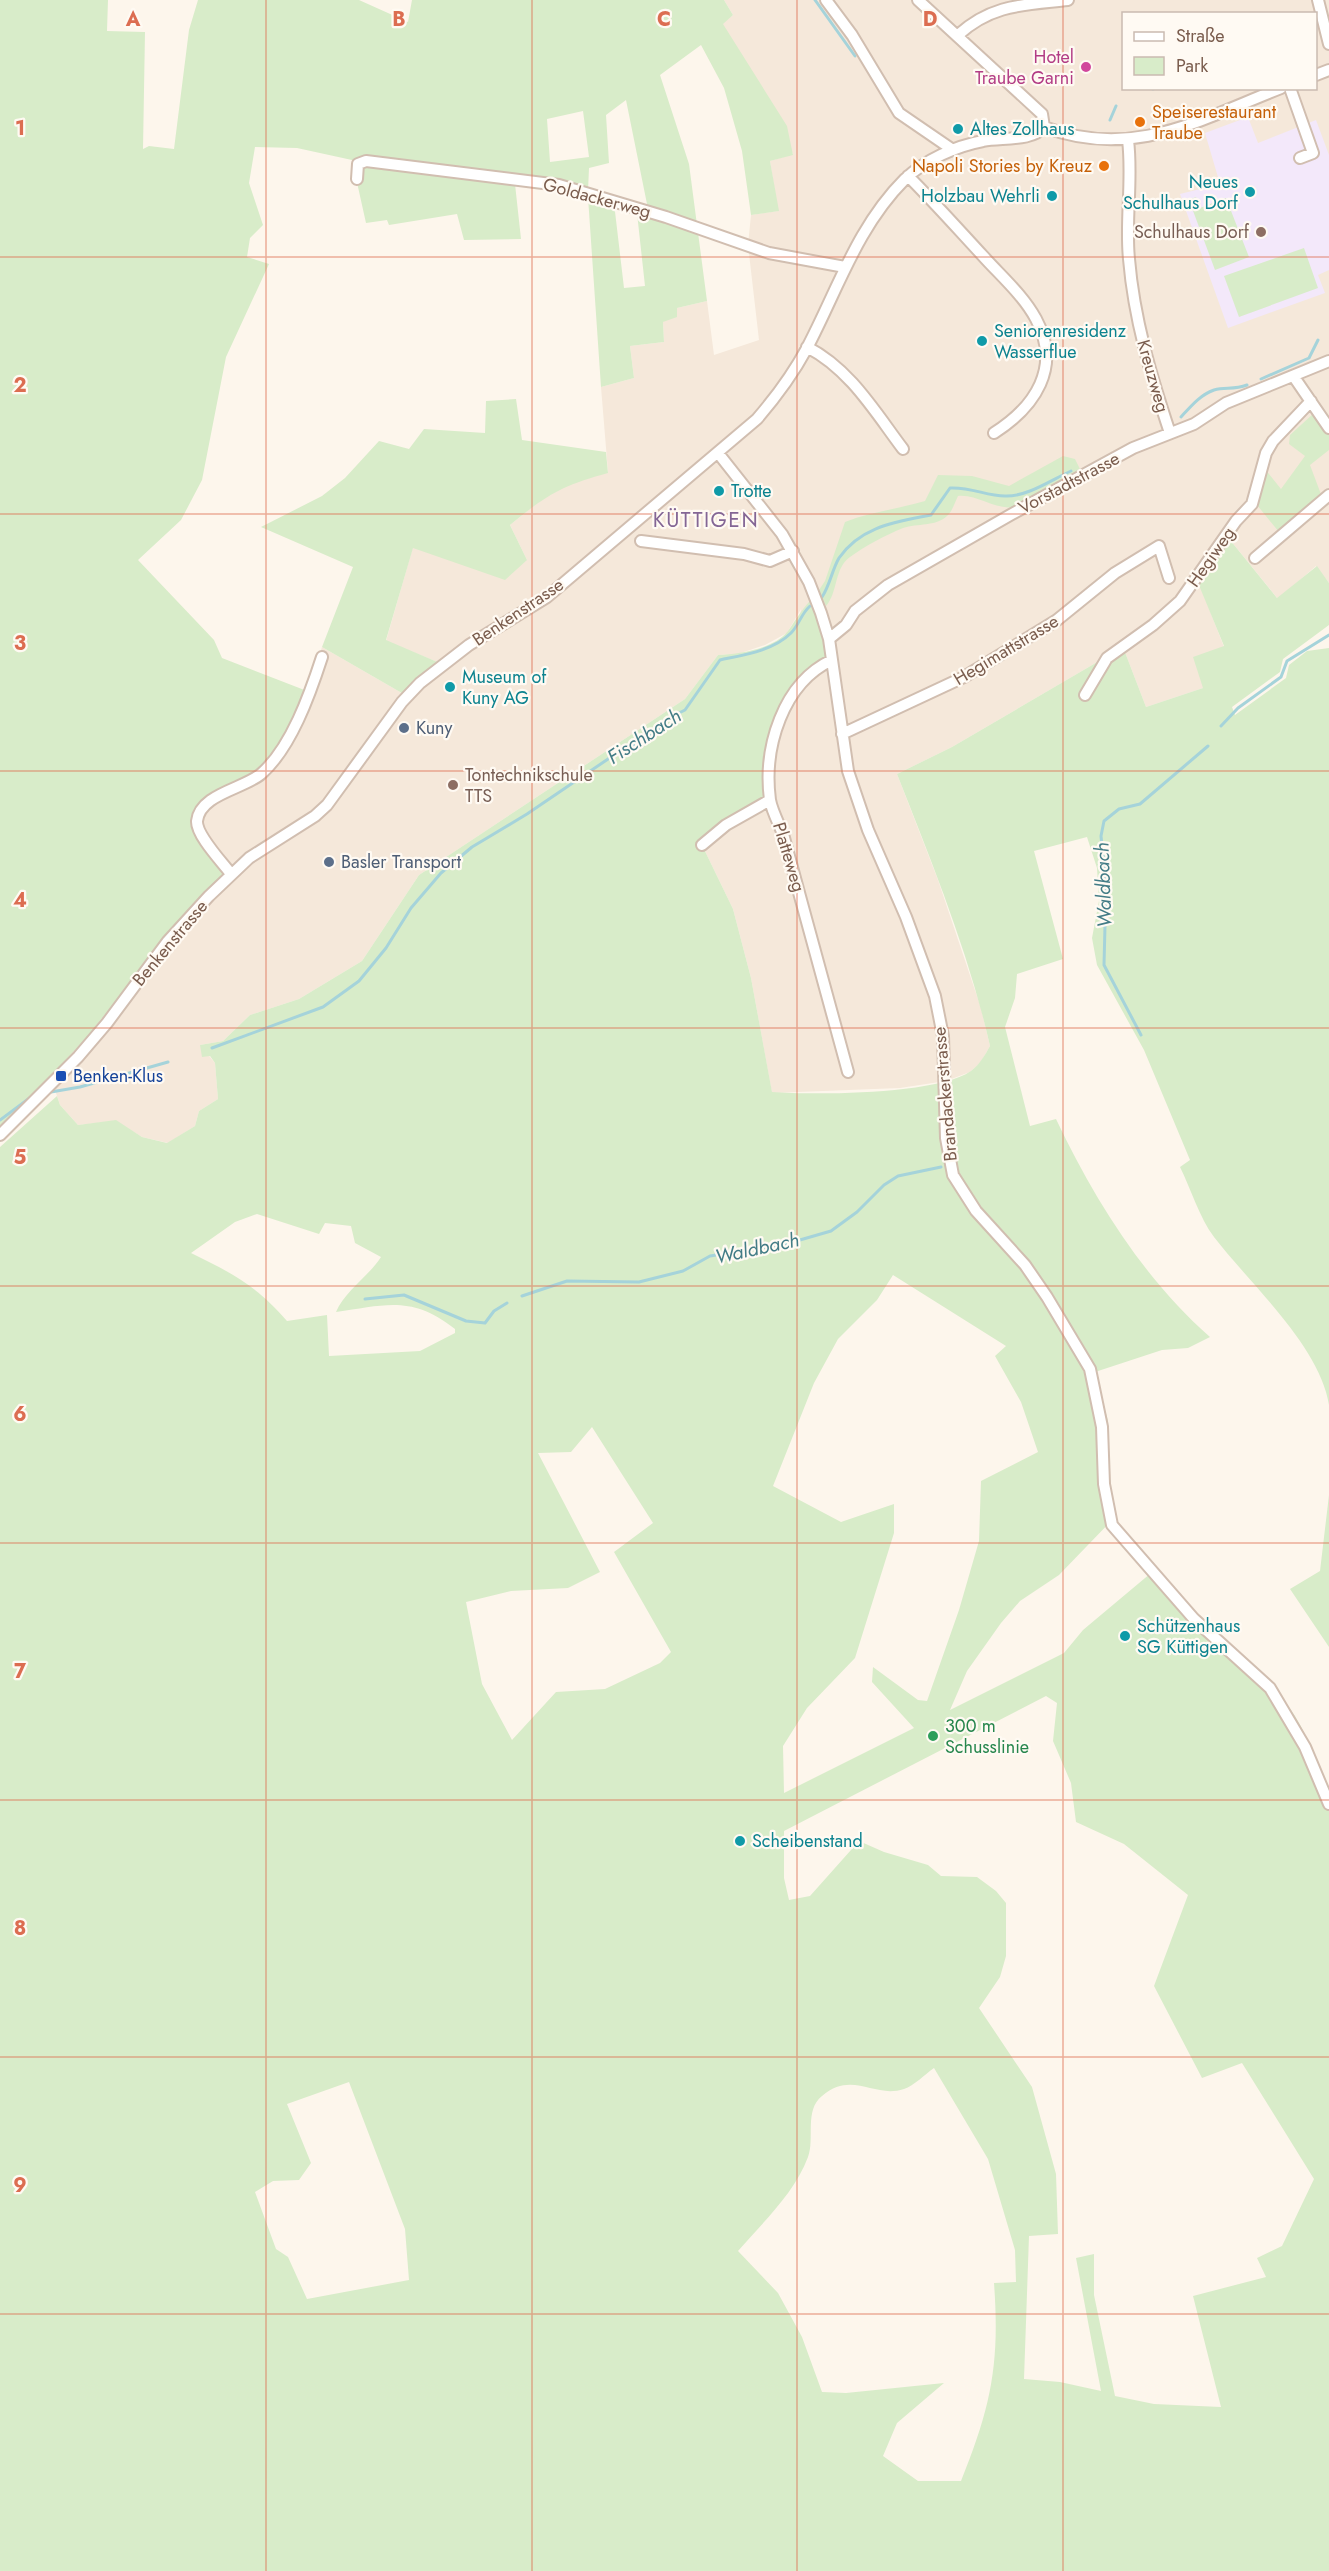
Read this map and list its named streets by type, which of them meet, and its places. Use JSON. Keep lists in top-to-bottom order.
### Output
{
  "streets": {
    "street": [
      "Goldackerweg",
      "Kreuzweg",
      "Vorstadtstrasse",
      "Hegiweg",
      "Benkenstrasse",
      "Hegimattstrasse",
      "Platteweg",
      "Brandackerstrasse"
    ]
  },
  "crossings": [
    ["Goldackerweg", "Benkenstrasse"],
    ["Kreuzweg", "Vorstadtstrasse"],
    ["Vorstadtstrasse", "Brandackerstrasse"],
    ["Benkenstrasse", "Brandackerstrasse"],
    ["Hegimattstrasse", "Brandackerstrasse"],
    ["Platteweg", "Brandackerstrasse"]
  ],
  "districts": ["KÜTTIGEN"],
  "water": ["Fischbach", "Waldbach"],
  "places": {
    "other": [
      "Hotel Traube Garni",
      "Speiserestaurant Traube",
      "Altes Zollhaus",
      "Napoli Stories by Kreuz",
      "Neues Schulhaus Dorf",
      "Holzbau Wehrli",
      "Schulhaus Dorf",
      "Seniorenresidenz Wasserflue",
      "Trotte",
      "Museum of Kuny AG",
      "Kuny",
      "Tontechnikschule TTS",
      "Basler Transport",
      "Schützenhaus SG Küttigen",
      "300 m Schusslinie",
      "Scheibenstand"
    ],
    "transit": ["Benken-Klus"]
  },
  "legend": ["Straße", "Park"],
  "grid": {
    "columns": [
      "A",
      "B",
      "C",
      "D"
    ],
    "rows": [
      "1",
      "2",
      "3",
      "4",
      "5",
      "6",
      "7",
      "8",
      "9"
    ]
  }
}
